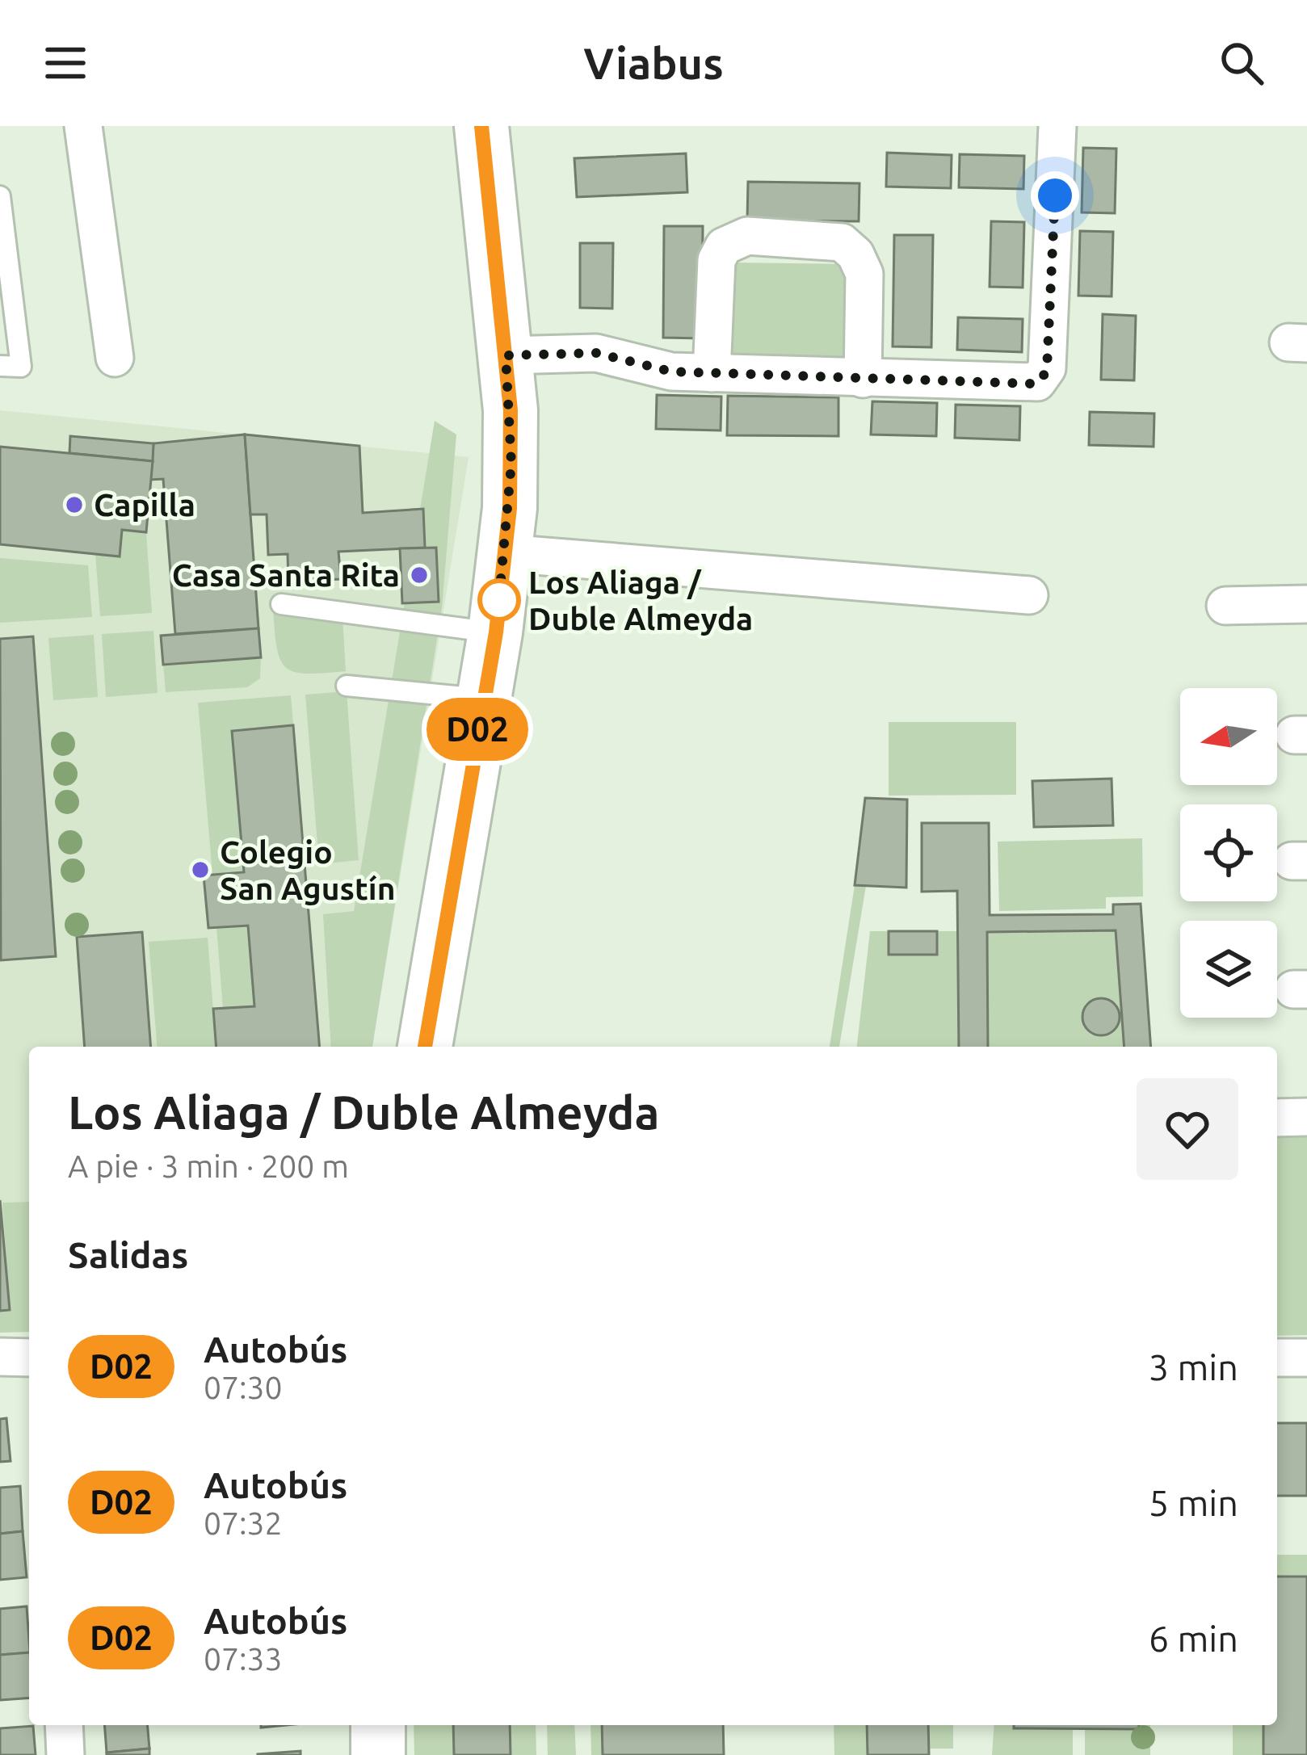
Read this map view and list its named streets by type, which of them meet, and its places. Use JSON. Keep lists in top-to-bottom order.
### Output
{
  "places": [
    "Capilla",
    "Casa Santa Rita",
    "Los Aliaga / Duble Almeyda",
    "Colegio San Agustín"
  ],
  "lines": ["bus line D02"],
  "north": "left",
  "page": {
    "header": "Viabus",
    "on_map": "D02",
    "heading": [
      ["Los Aliaga / Duble Almeyda", "A pie · 3 min · 200 m"],
      "Salidas"
    ],
    "list": [
      {
        "mark": "D02",
        "name": "Autobús",
        "note": "07:30",
        "value": "3 min"
      },
      {
        "mark": "D02",
        "name": "Autobús",
        "note": "07:32",
        "value": "5 min"
      },
      {
        "mark": "D02",
        "name": "Autobús",
        "note": "07:33",
        "value": "6 min"
      }
    ]
  }
}
